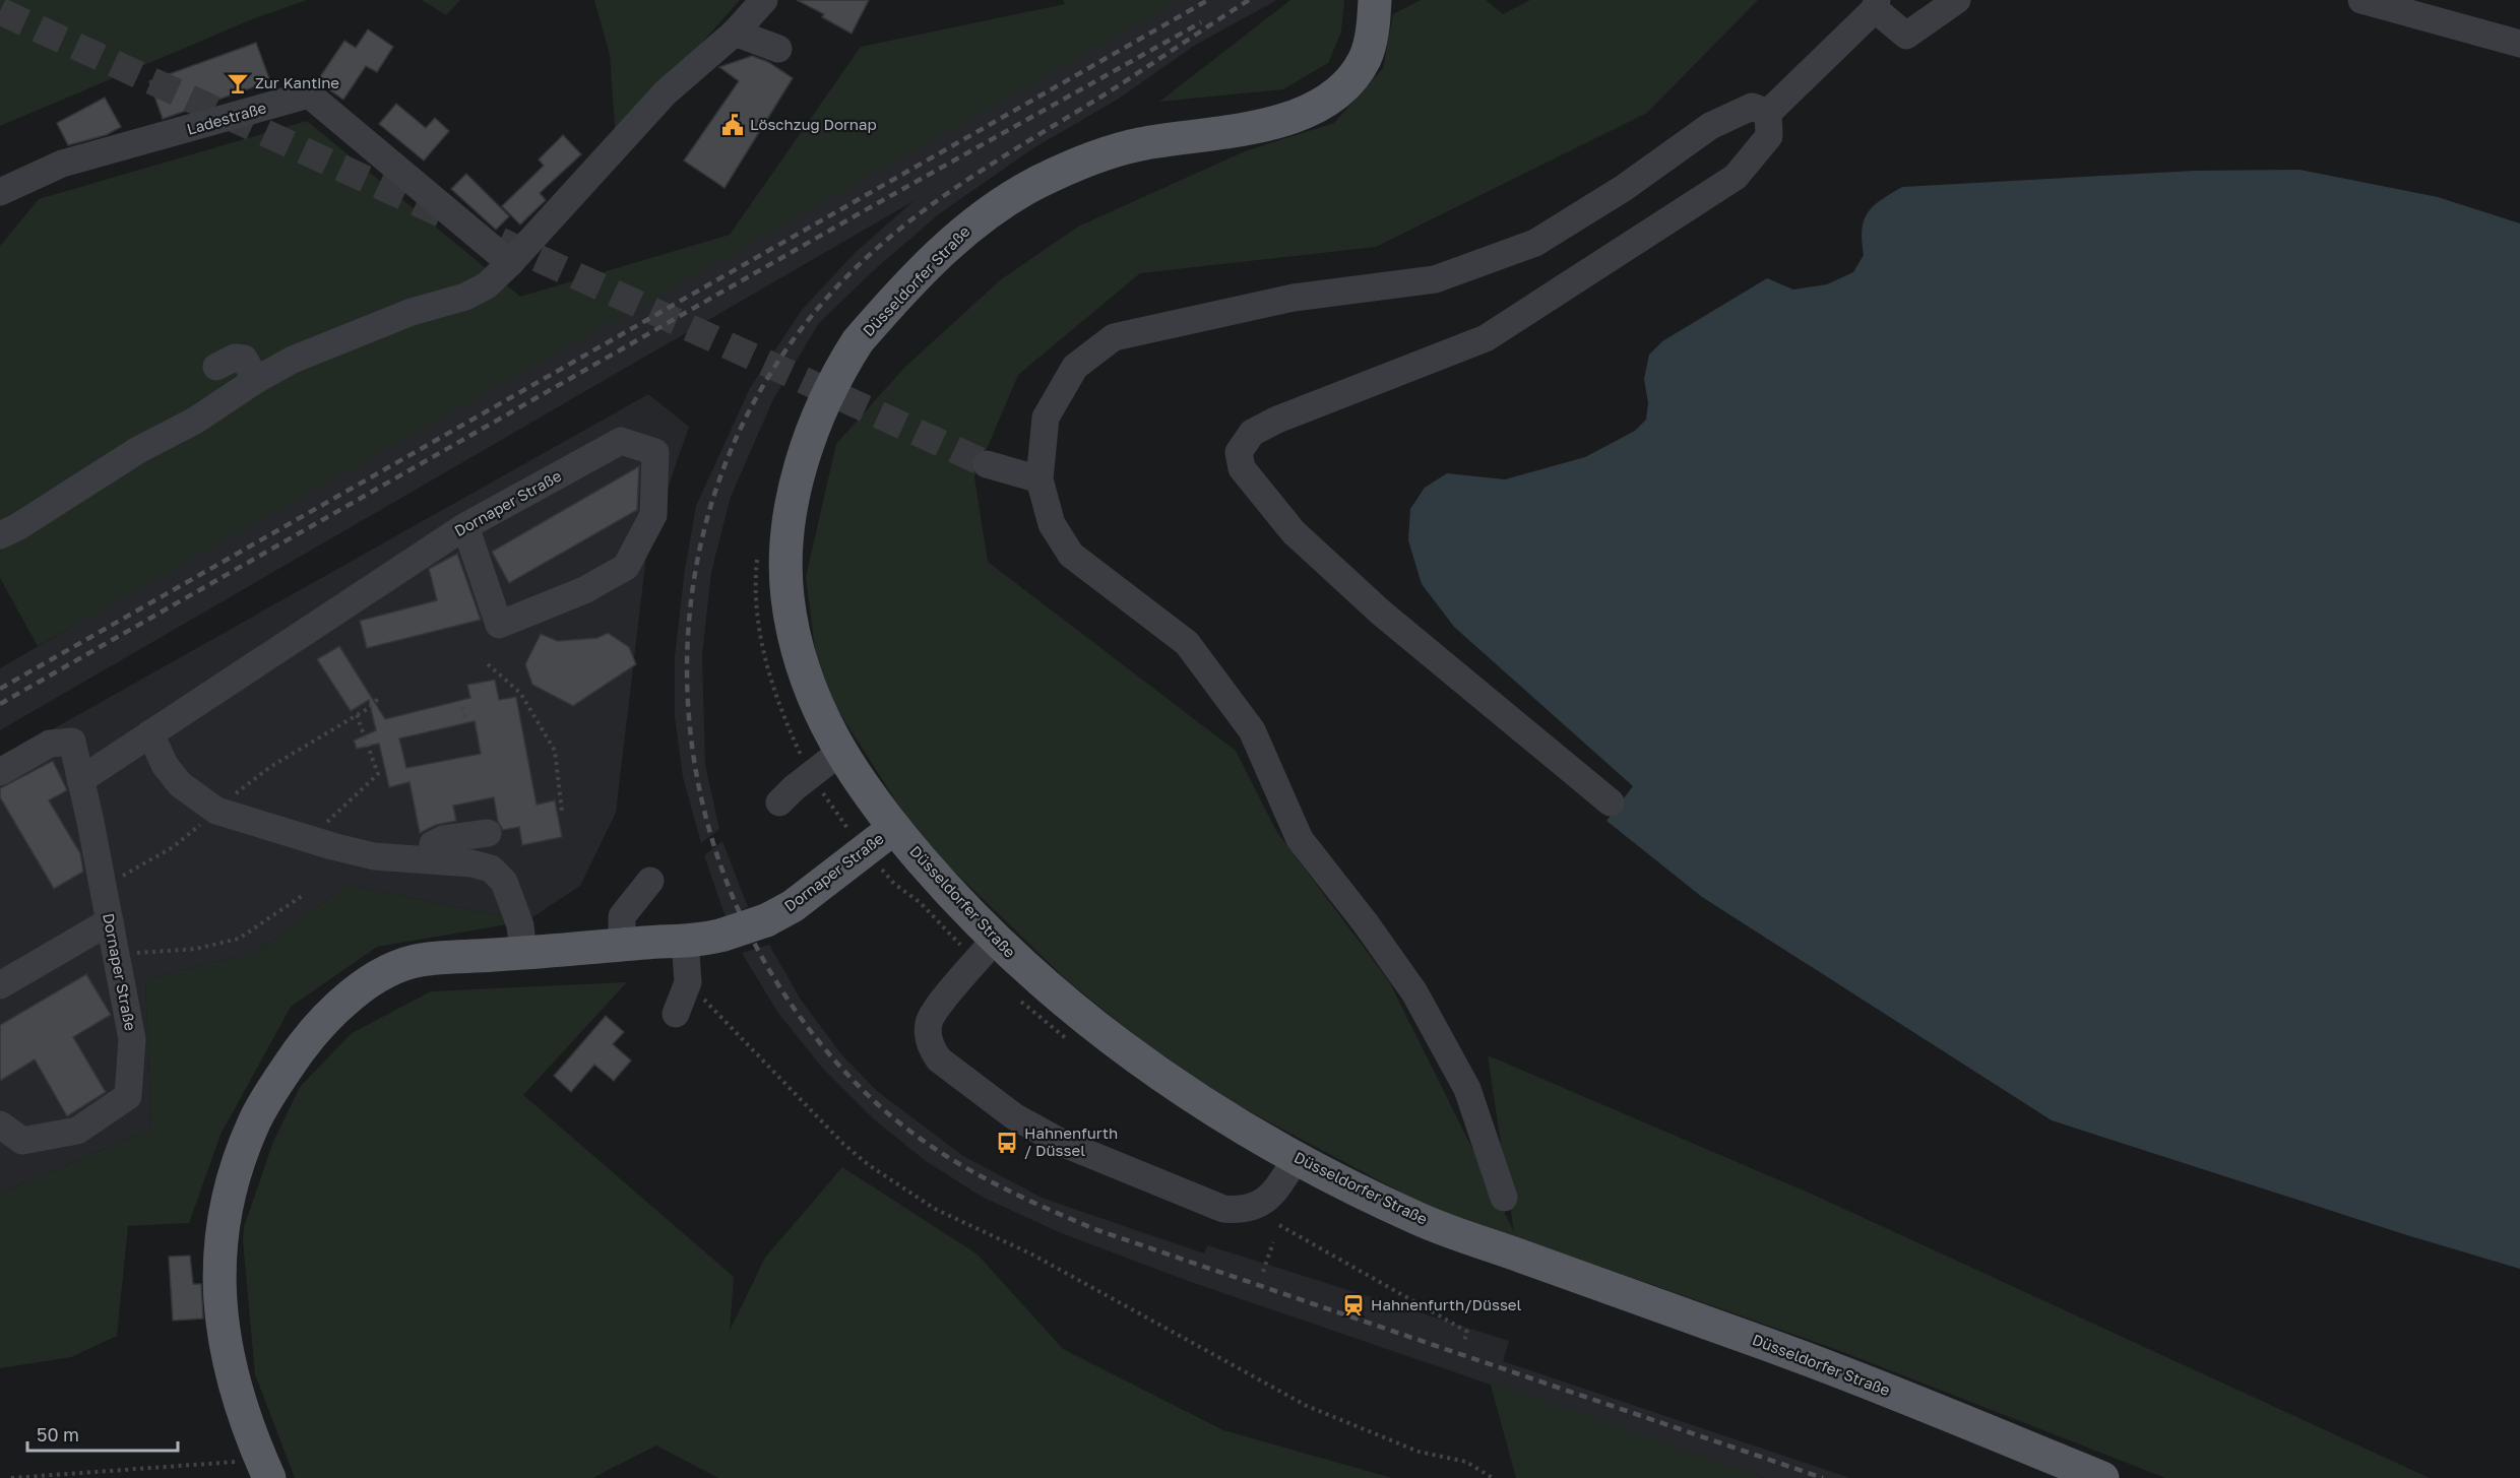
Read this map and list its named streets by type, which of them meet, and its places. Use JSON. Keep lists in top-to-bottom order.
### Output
{
  "streets": {
    "main road": ["Düsseldorfer Straße", "Dornaper Straße"],
    "street": ["Ladestraße"]
  },
  "crossings": [
    ["Düsseldorfer Straße", "Dornaper Straße"]
  ],
  "places": {
    "bar": ["Zur Kantine"],
    "public building": ["Löschzug Dornap"],
    "bus stop": ["Hahnenfurth / Düssel"],
    "station": ["Hahnenfurth/Düssel"]
  },
  "scale_bar": "50 m"
}
